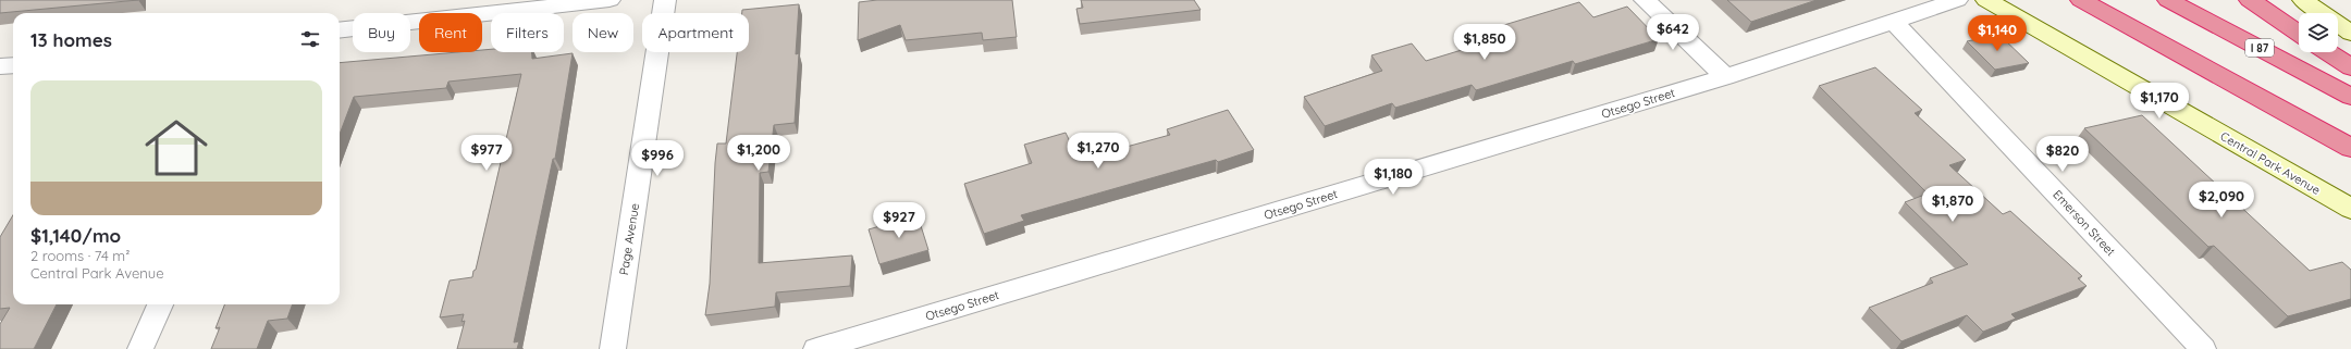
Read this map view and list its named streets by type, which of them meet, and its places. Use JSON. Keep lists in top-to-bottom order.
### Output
{
  "streets": {
    "highway": ["I 87"],
    "main road": ["Central Park Avenue"],
    "street": ["Otsego Street", "Emerson Street", "Page Avenue"]
  },
  "crossings": [
    ["Otsego Street", "Emerson Street"]
  ],
  "page": {
    "chip": [
      "Buy",
      "Rent",
      "Filters",
      "New",
      "Apartment"
    ],
    "heading": "13 homes",
    "price": [
      "$642",
      "$1,140",
      "$1,850",
      "$1,170",
      "$1,270",
      "$977",
      "$1,200",
      "$820",
      "$996",
      "$1,180",
      "$2,090",
      "$1,870",
      "$927"
    ],
    "list": [
      {
        "name": "$1,140/mo",
        "note": "2 rooms · 74 m² · Central Park Avenue"
      }
    ]
  }
}
